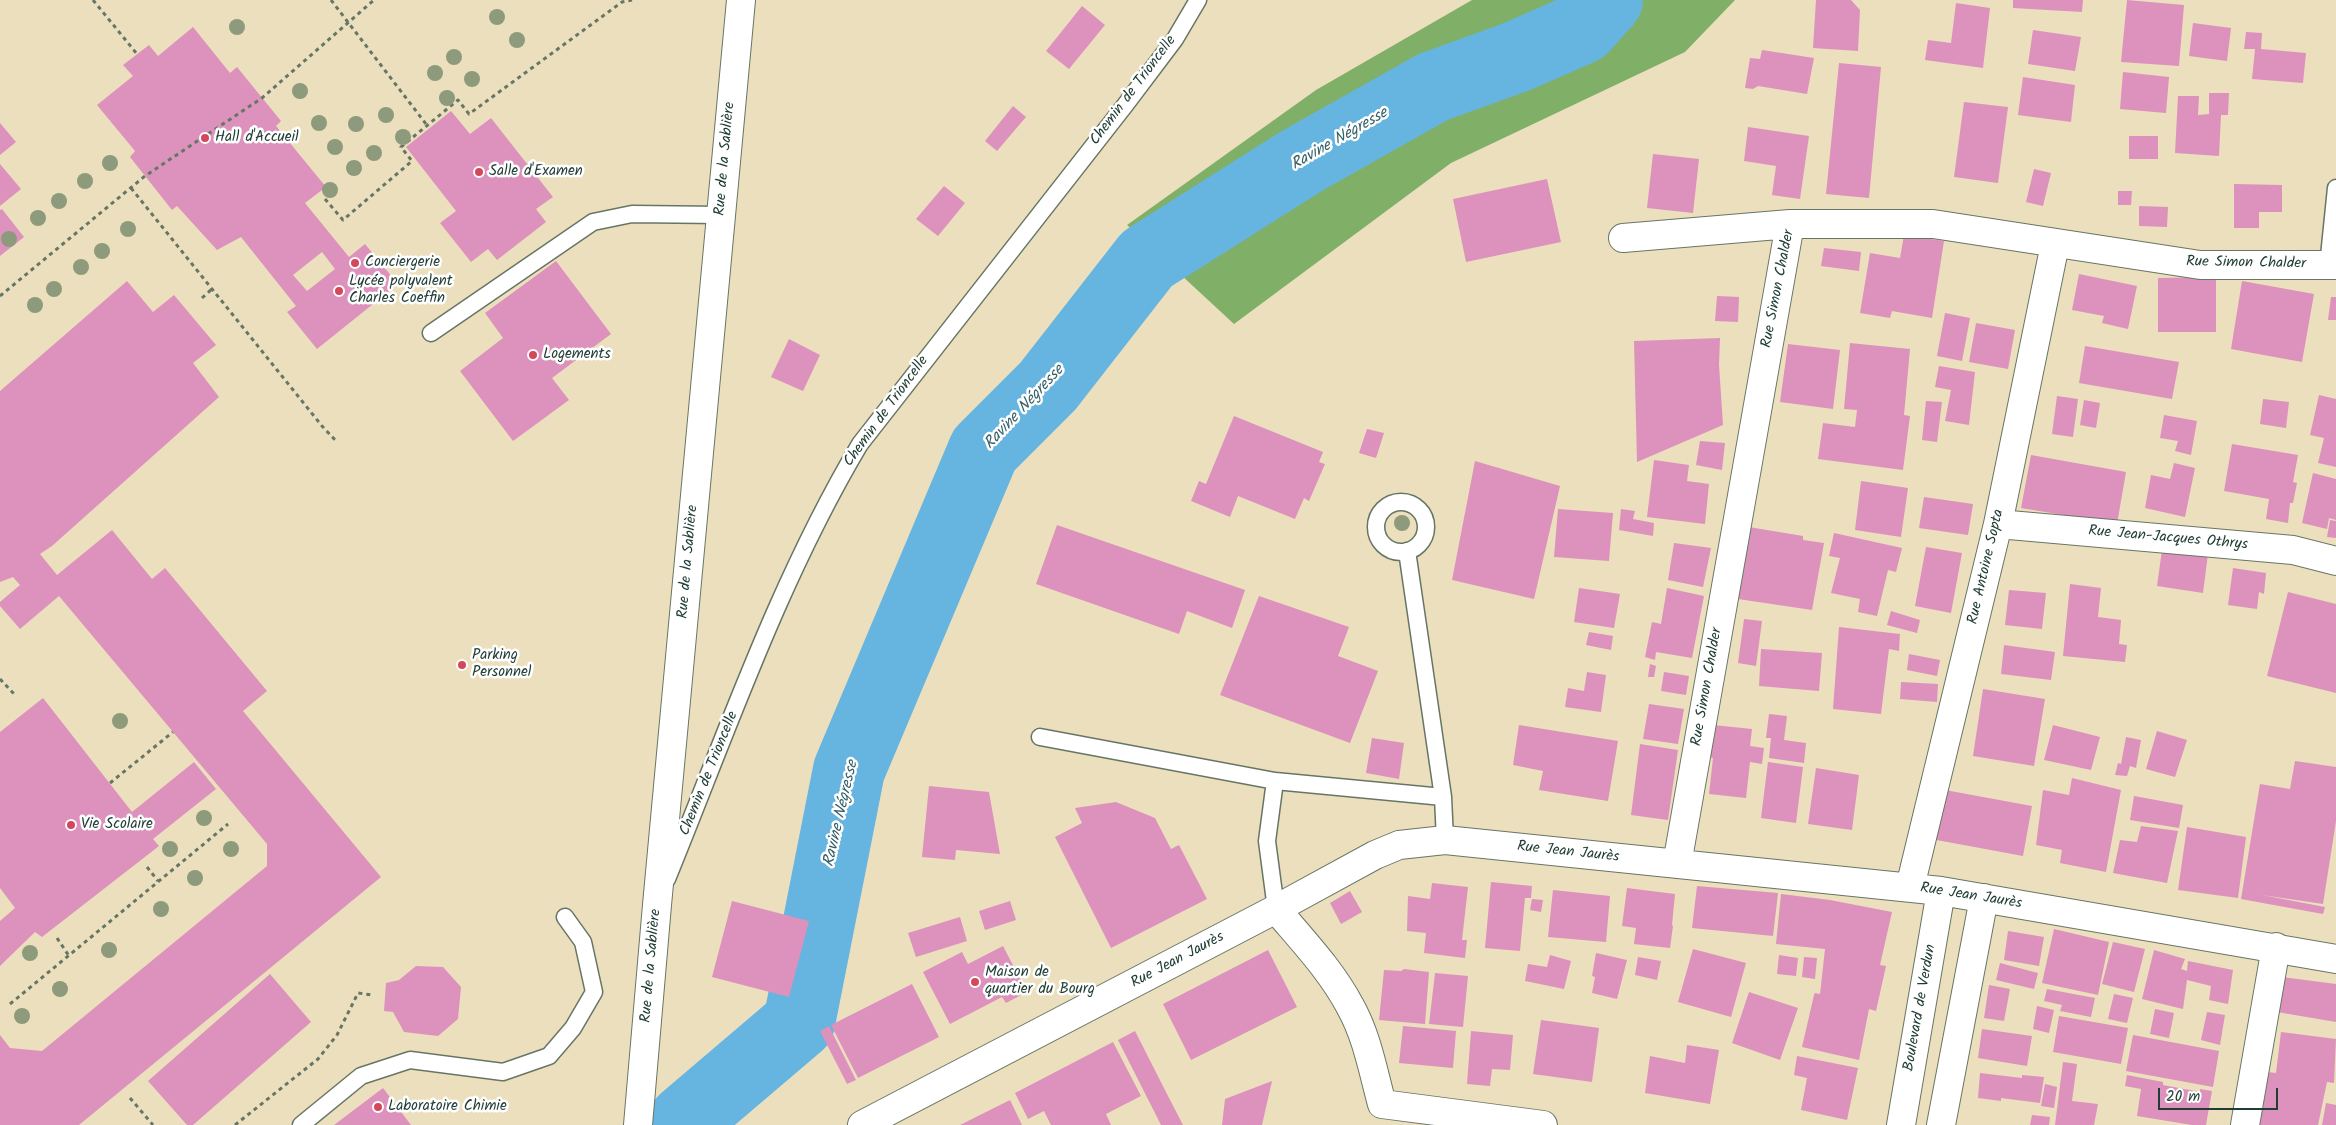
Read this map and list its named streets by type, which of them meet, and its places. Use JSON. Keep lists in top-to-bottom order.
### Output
{
  "streets": {
    "street": [
      "Rue de la Sablière",
      "Rue Simon Chalder",
      "Rue Jean-Jacques Othrys",
      "Rue Antoine Sopta",
      "Rue Jean Jaurès",
      "Boulevard de Verdun"
    ],
    "lane": ["Chemin de Trioncelle"]
  },
  "crossings": [
    ["Chemin de Trioncelle", "Rue de la Sablière"],
    ["Rue Simon Chalder", "Rue Antoine Sopta"],
    ["Rue Simon Chalder", "Rue Jean Jaurès"],
    ["Rue Jean-Jacques Othrys", "Rue Antoine Sopta"],
    ["Rue Antoine Sopta", "Rue Jean Jaurès"],
    ["Rue Jean Jaurès", "Boulevard de Verdun"]
  ],
  "water": ["Ravine Négresse"],
  "places": [
    "Hall d'Accueil",
    "Salle d'Examen",
    "Conciergerie",
    "Lycée polyvalent Charles Coeffin",
    "Logements",
    "Parking Personnel",
    "Vie Scolaire",
    "Maison de quartier du Bourg",
    "Laboratoire Chimie"
  ],
  "scale_bar": "20 m"
}
